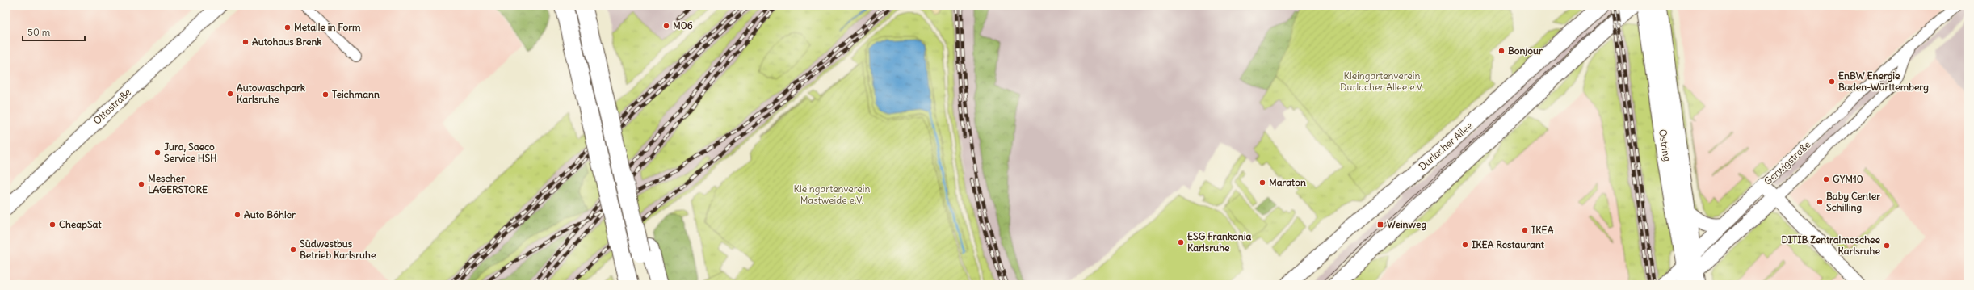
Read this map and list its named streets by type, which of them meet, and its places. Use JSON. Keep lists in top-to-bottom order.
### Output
{
  "streets": {
    "main road": ["Ostring", "Durlacher Allee"],
    "street": ["Ottostraße", "Gerwigstraße"]
  },
  "crossings": [
    ["Ostring", "Gerwigstraße"]
  ],
  "parks": ["Kleingartenverein Durlacher Allee e.V.", "Kleingartenverein Mastweide e.V."],
  "places": {
    "other": [
      "M06",
      "Metalle in Form",
      "Autohaus Brenk",
      "Bonjour",
      "EnBW Energie Baden-Württemberg",
      "Autowaschpark Karlsruhe",
      "Teichmann",
      "Jura, Saeco Service HSH",
      "GYM10",
      "Maraton",
      "Mescher LAGERSTORE",
      "Baby Center Schilling",
      "Auto Böhler",
      "CheapSat",
      "IKEA",
      "ESG Frankonia Karlsruhe",
      "IKEA Restaurant",
      "DITIB Zentralmoschee Karlsruhe",
      "Südwestbus Betrieb Karlsruhe"
    ],
    "transit": ["Weinweg"]
  },
  "scale_bar": "50 m"
}
